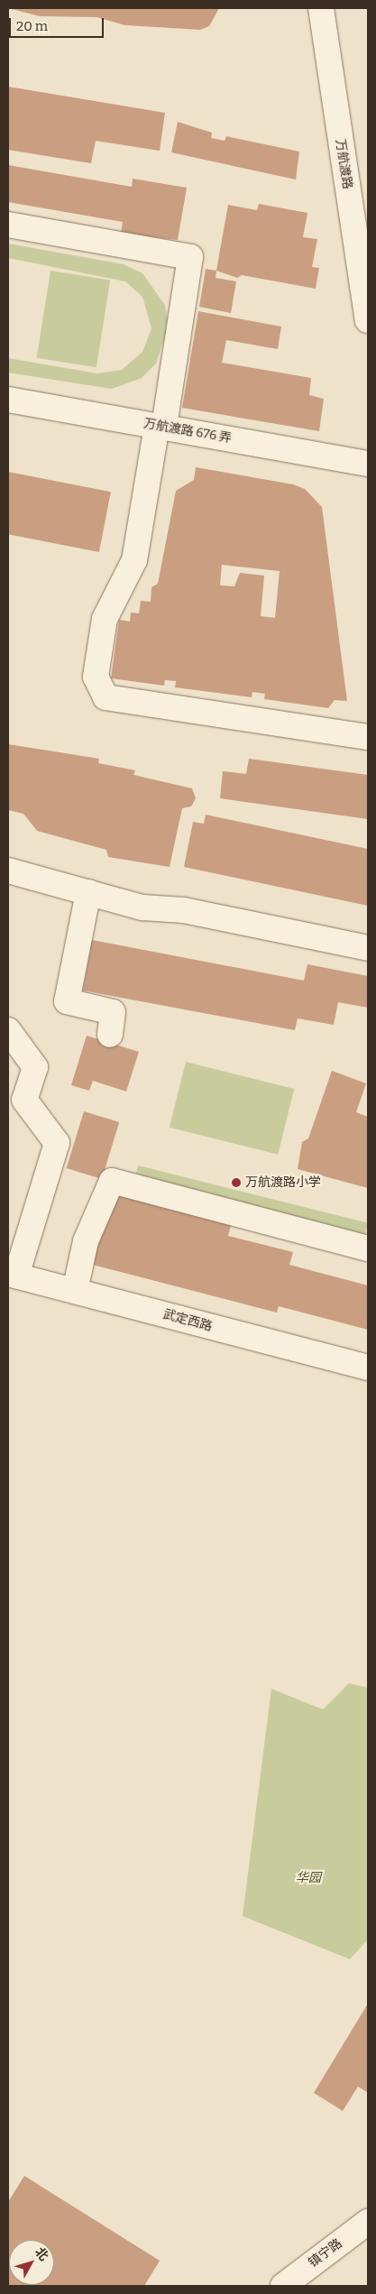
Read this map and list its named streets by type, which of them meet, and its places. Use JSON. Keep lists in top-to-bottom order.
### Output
{
  "streets": {
    "street": [
      "万航渡路",
      "万航渡路 676 弄",
      "武定西路",
      "镇宁路"
    ]
  },
  "parks": ["华园"],
  "places": ["万航渡路小学"],
  "scale_bar": "20 m",
  "north": "top right"
}
